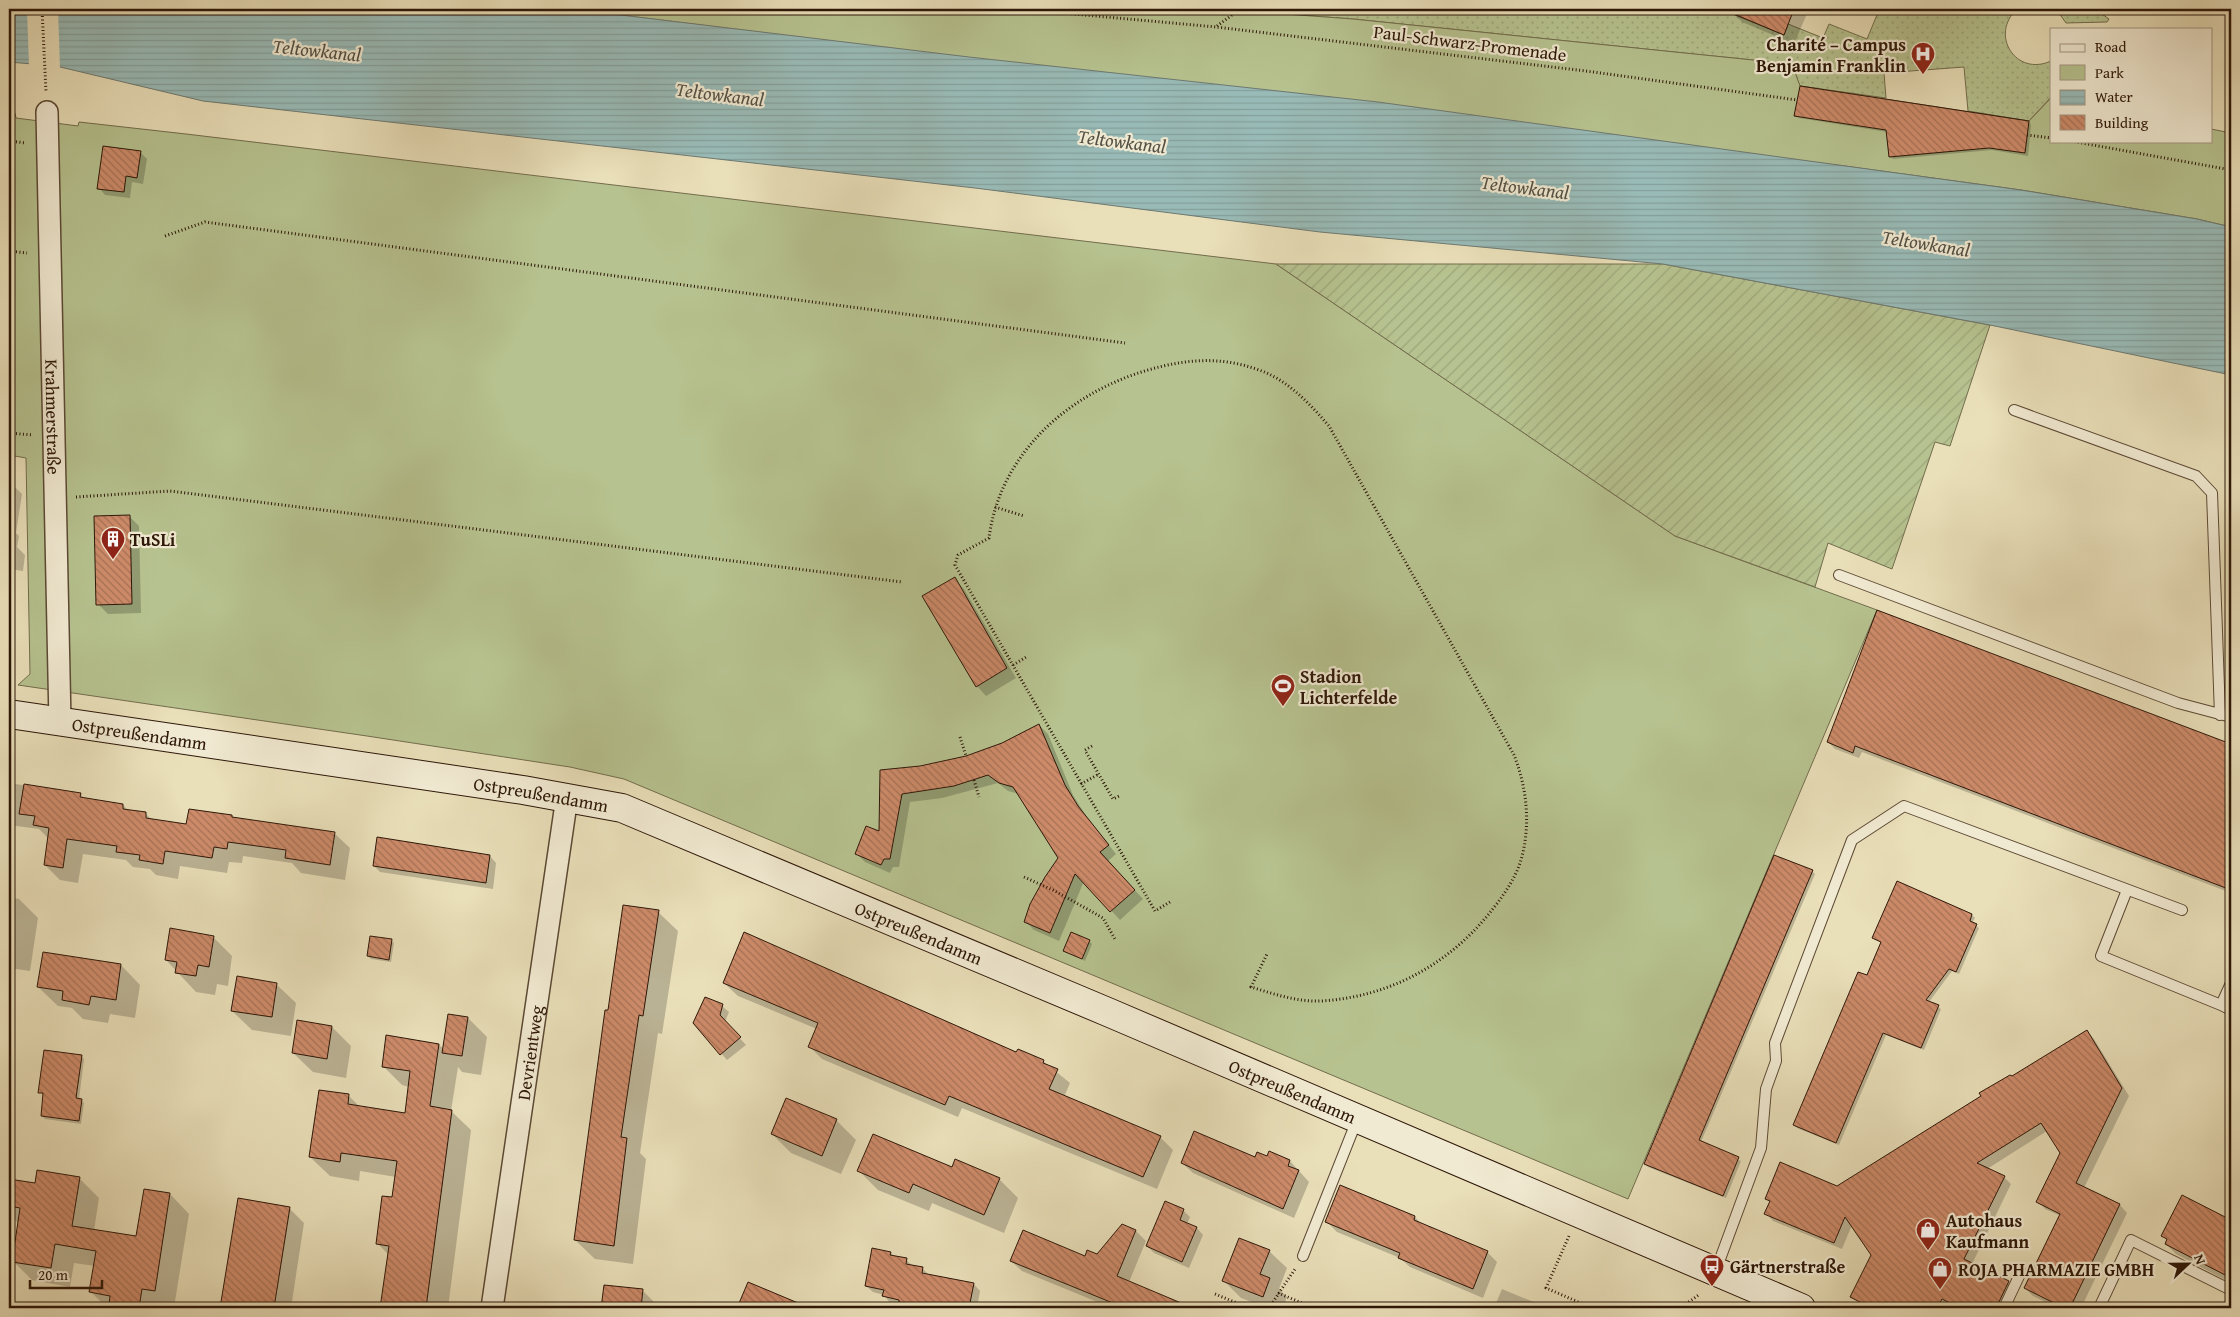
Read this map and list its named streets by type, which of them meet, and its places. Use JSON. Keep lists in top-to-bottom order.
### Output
{
  "streets": {
    "street": ["Krahmerstraße", "Ostpreußendamm", "Devrientweg"],
    "path": ["Paul-Schwarz-Promenade"]
  },
  "crossings": [
    ["Krahmerstraße", "Ostpreußendamm"],
    ["Ostpreußendamm", "Devrientweg"]
  ],
  "water": ["Teltowkanal"],
  "places": {
    "hospital": ["Charité – Campus Benjamin Franklin"],
    "building": ["TuSLi"],
    "sports": ["Stadion Lichterfelde"],
    "shop": ["Autohaus Kaufmann", "ROJA PHARMAZIE GMBH"],
    "bus stop": ["Gärtnerstraße"]
  },
  "legend": [
    "Road",
    "Park",
    "Water",
    "Building"
  ],
  "scale_bar": "20 m",
  "north": "right"
}
